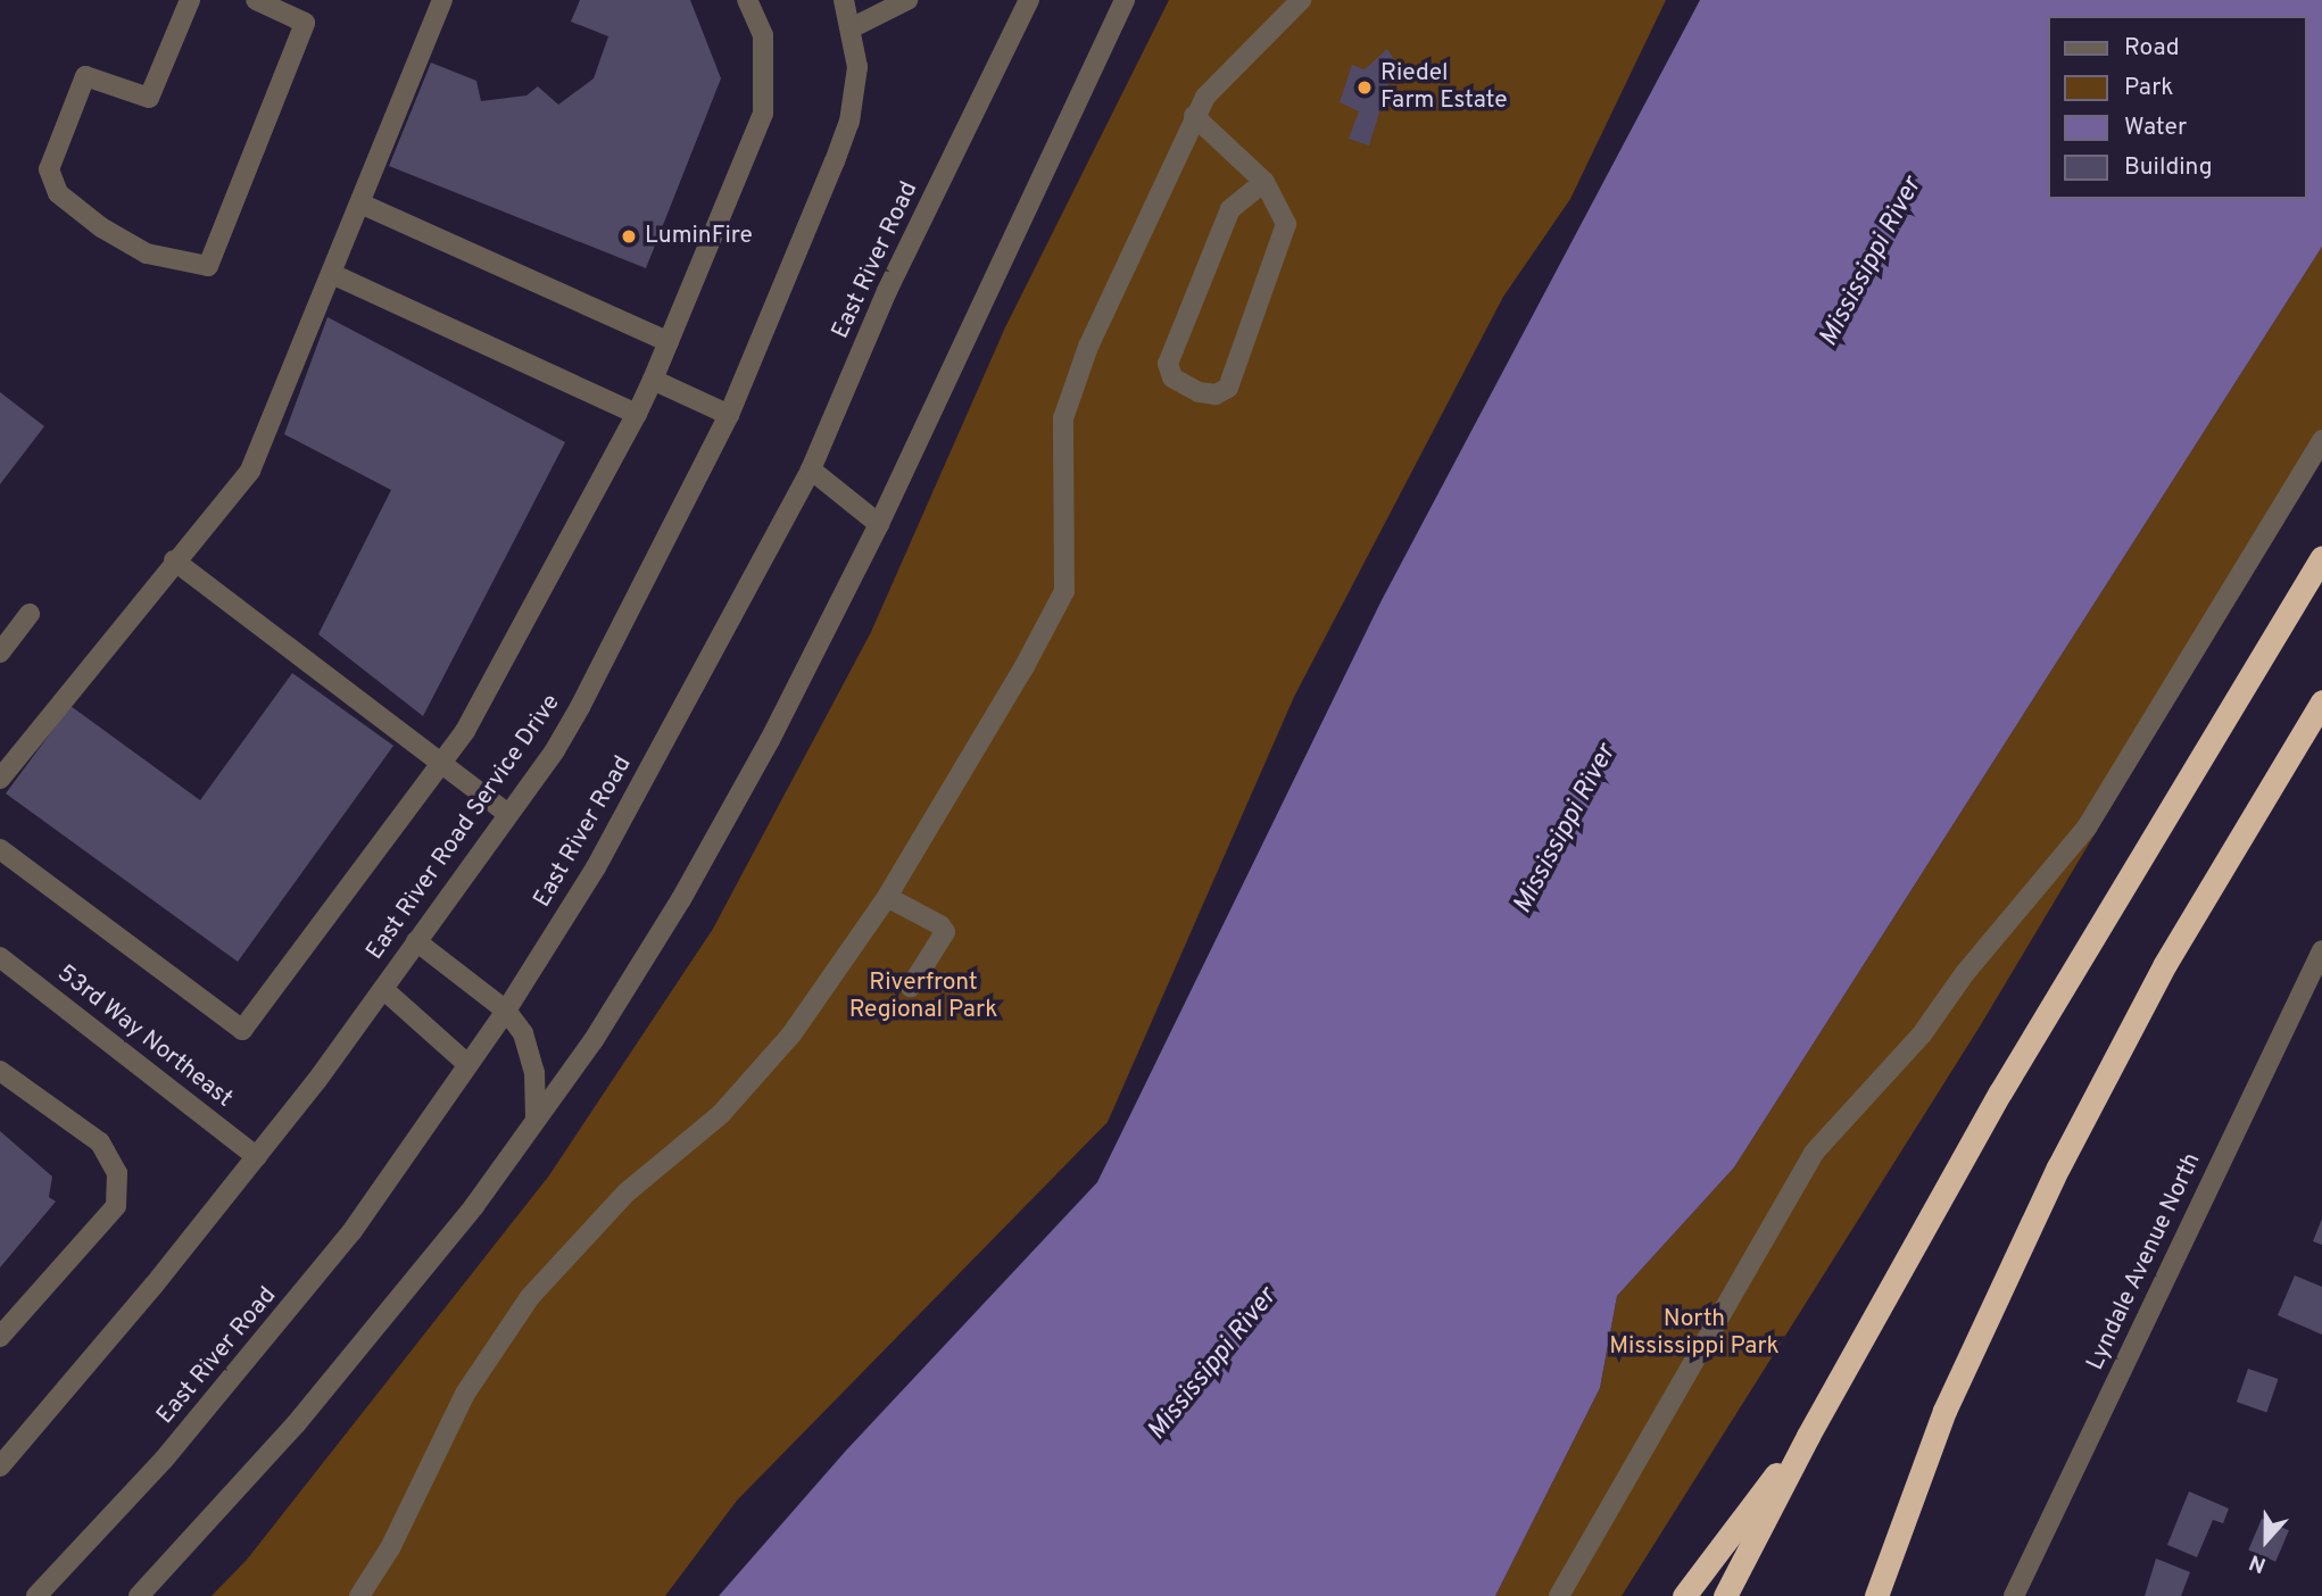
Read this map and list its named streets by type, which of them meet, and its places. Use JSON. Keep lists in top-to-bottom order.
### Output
{
  "streets": {
    "street": [
      "East River Road",
      "East River Road Service Drive",
      "53rd Way Northeast",
      "Lyndale Avenue North"
    ]
  },
  "crossings": [
    ["East River Road Service Drive", "53rd Way Northeast"]
  ],
  "water": ["Mississippi River"],
  "parks": ["Riverfront Regional Park", "North Mississippi Park"],
  "places": ["Riedel Farm Estate", "LuminFire"],
  "legend": [
    "Road",
    "Park",
    "Water",
    "Building"
  ],
  "north": "bottom"
}
